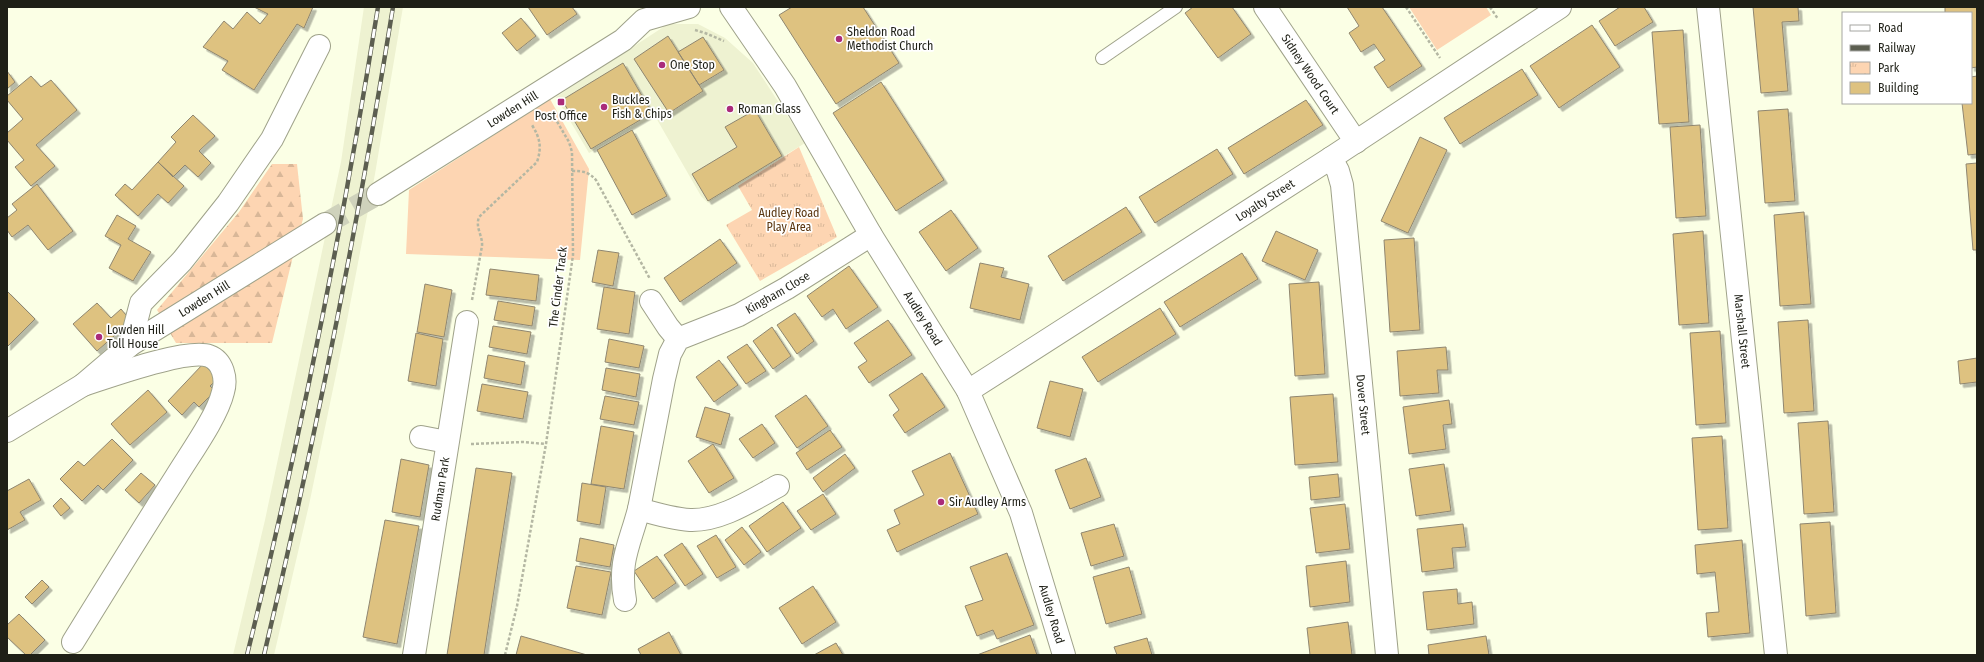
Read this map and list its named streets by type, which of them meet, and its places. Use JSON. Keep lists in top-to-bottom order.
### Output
{
  "streets": {
    "street": [
      "Sidney Wood Court",
      "Lowden Hill",
      "Loyalty Street",
      "Kingham Close",
      "Audley Road",
      "Marshall Street",
      "Dover Street",
      "Rudman Park"
    ],
    "path": ["The Cinder Track"]
  },
  "crossings": [
    ["Sidney Wood Court", "Loyalty Street"],
    ["Lowden Hill", "The Cinder Track"],
    ["Loyalty Street", "Audley Road"],
    ["Loyalty Street", "Dover Street"],
    ["Kingham Close", "Audley Road"]
  ],
  "parks": ["Audley Road Play Area"],
  "places": {
    "other": [
      "Sheldon Road Methodist Church",
      "One Stop",
      "Buckles Fish & Chips",
      "Roman Glass",
      "Lowden Hill Toll House",
      "Sir Audley Arms"
    ],
    "transit": ["Post Office"]
  },
  "legend": [
    "Road",
    "Railway",
    "Park",
    "Building"
  ]
}
